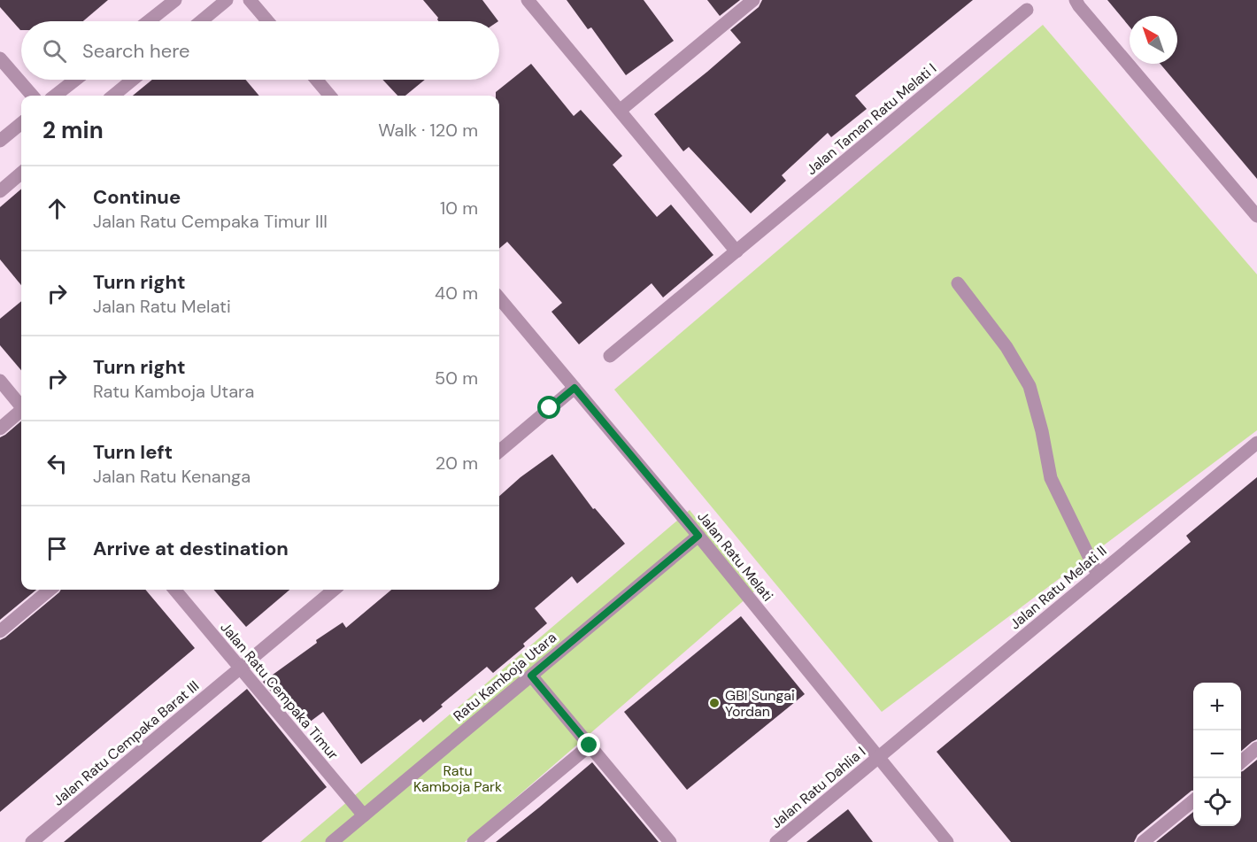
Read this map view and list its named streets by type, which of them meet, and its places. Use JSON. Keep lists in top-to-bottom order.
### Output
{
  "streets": {
    "street": [
      "Jalan Taman Ratu Melati I",
      "Jalan Ratu Melati",
      "Jalan Ratu Melati II",
      "Ratu Kamboja Utara",
      "Jalan Ratu Cempaka Timur",
      "Jalan Ratu Cempaka Barat III",
      "Jalan Ratu Dahlia I"
    ]
  },
  "crossings": [
    ["Jalan Ratu Melati", "Jalan Ratu Melati II"],
    ["Jalan Ratu Melati", "Ratu Kamboja Utara"],
    ["Jalan Ratu Melati", "Jalan Ratu Dahlia I"],
    ["Jalan Ratu Melati II", "Jalan Ratu Dahlia I"],
    ["Ratu Kamboja Utara", "Jalan Ratu Cempaka Timur"],
    ["Jalan Ratu Cempaka Timur", "Jalan Ratu Cempaka Barat III"]
  ],
  "parks": ["Ratu Kamboja Park"],
  "places": ["GBI Sungai Yordan"],
  "north": "top left",
  "page": {
    "search": "Search here",
    "heading": ["2 min", "Walk · 120 m"],
    "list": [
      ["Continue", "Jalan Ratu Cempaka Timur III", "10 m"],
      ["Turn right", "Jalan Ratu Melati", "40 m"],
      ["Turn right", "Ratu Kamboja Utara", "50 m"],
      ["Turn left", "Jalan Ratu Kenanga", "20 m"],
      "Arrive at destination"
    ],
    "map_buttons": ["+", "−"]
  }
}
